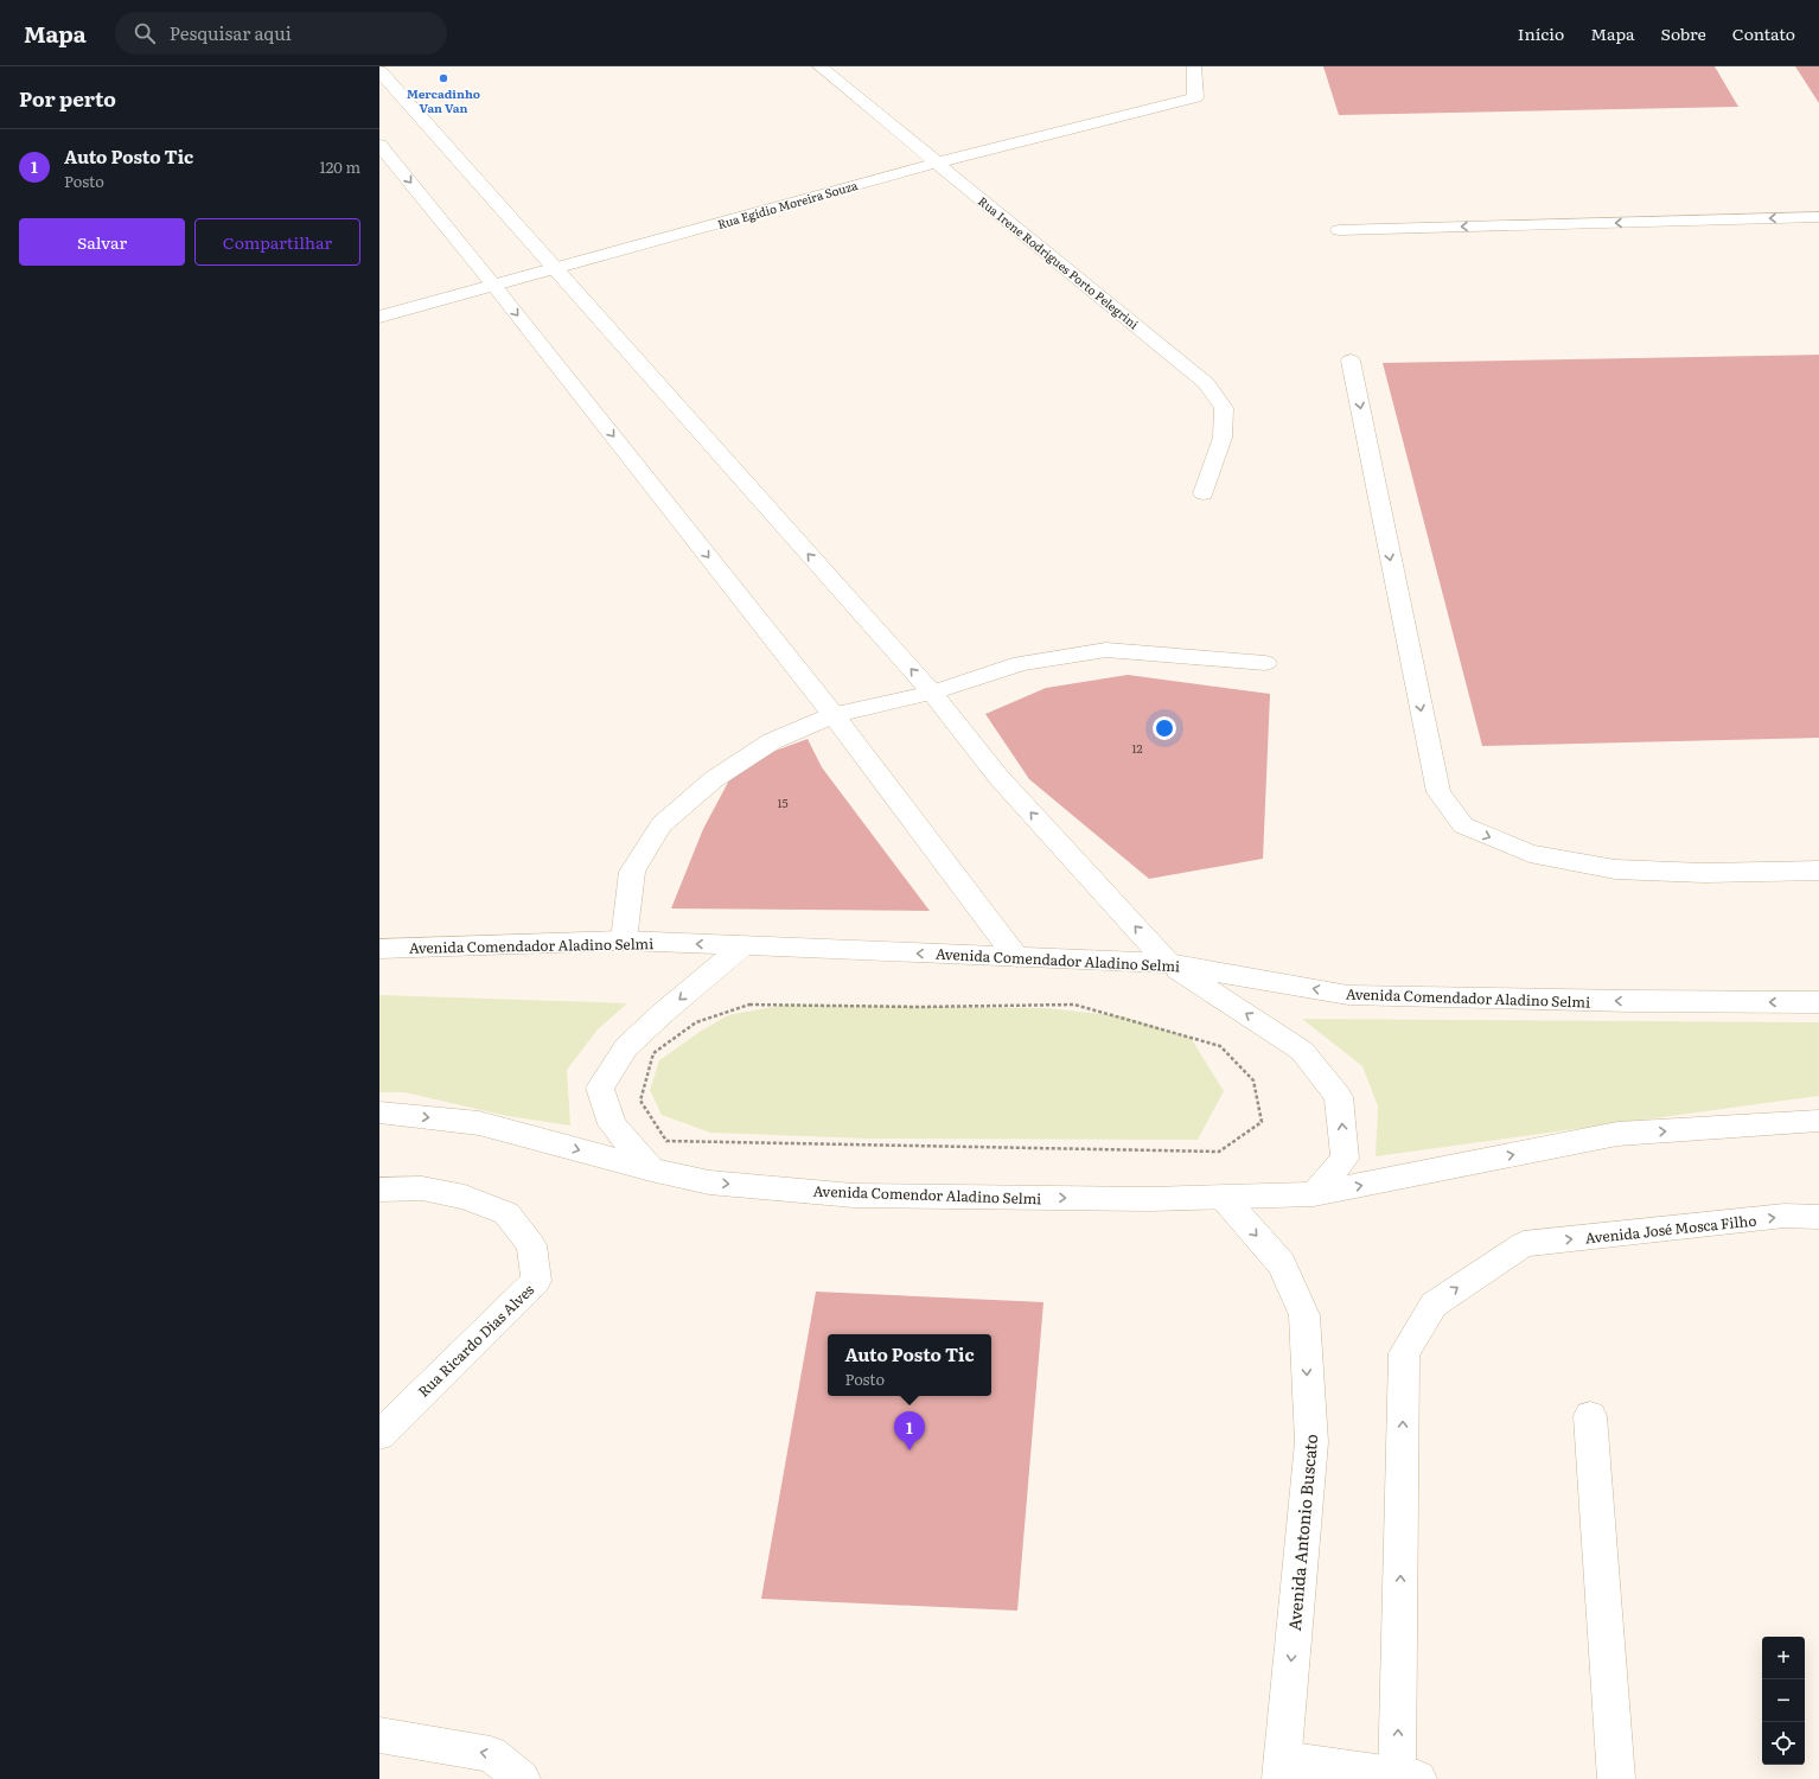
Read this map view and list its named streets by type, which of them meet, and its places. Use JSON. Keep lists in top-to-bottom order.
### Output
{
  "streets": {
    "main road": [
      "Rua Egídio Moreira Souza",
      "Rua Irene Rodrigues Porto Pelegrini",
      "Avenida Comendador Aladino Selmi",
      "Avenida Comendor Aladino Selmi",
      "Avenida José Mosca Filho",
      "Rua Ricardo Dias Alves",
      "Avenida Antonio Buscato"
    ]
  },
  "crossings": [
    ["Rua Egídio Moreira Souza", "Rua Irene Rodrigues Porto Pelegrini"],
    ["Avenida Comendor Aladino Selmi", "Avenida Antonio Buscato"]
  ],
  "one_way": ["Avenida Comendador Aladino Selmi", "Avenida Comendor Aladino Selmi", "Avenida Antonio Buscato"],
  "places": ["Mercadinho Van Van"],
  "house_numbers": ["12", "15"],
  "page": {
    "header": "Mapa",
    "search": "Pesquisar aqui",
    "nav": [
      "Início",
      "Mapa",
      "Sobre",
      "Contato"
    ],
    "heading": "Por perto",
    "list": [
      {
        "mark": "1",
        "name": "Auto Posto Tic",
        "note": "Posto",
        "value": "120 m"
      }
    ],
    "buttons": ["Salvar", "Compartilhar"],
    "popup": ["Auto Posto Tic", "Posto"],
    "pins": "1",
    "map_buttons": ["+", "−"]
  }
}
